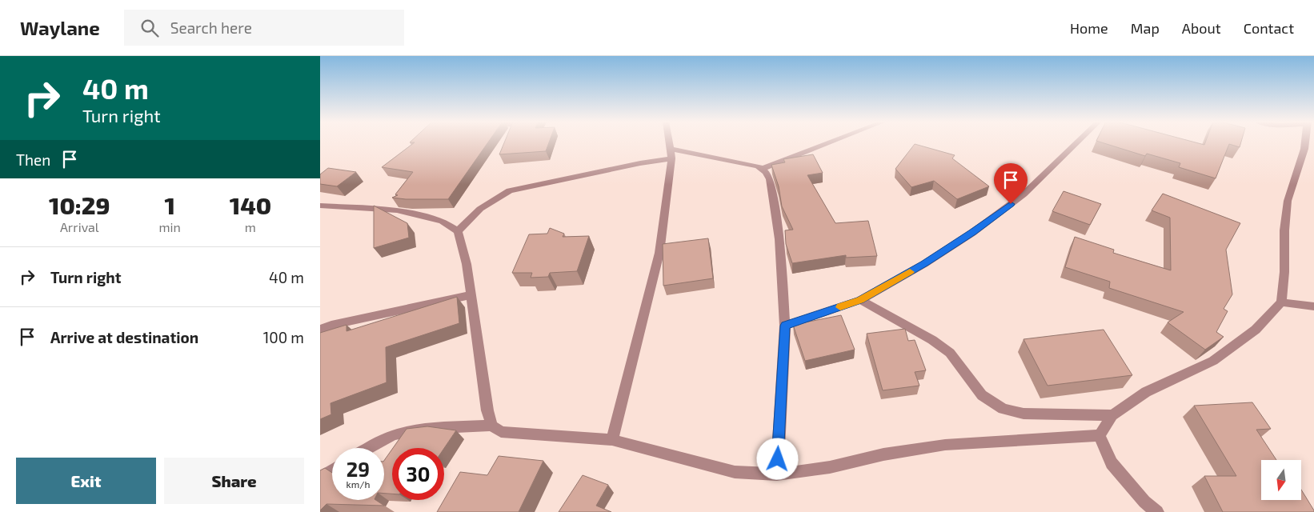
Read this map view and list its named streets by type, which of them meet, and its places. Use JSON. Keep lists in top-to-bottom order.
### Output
{
  "north": "bottom",
  "page": {
    "header": "Waylane",
    "search": "Search here",
    "nav": [
      "Home",
      "Map",
      "About",
      "Contact"
    ],
    "turn": ["40 m", "Turn right"],
    "then": "Then",
    "eta": [
      "10:29",
      "Arrival",
      "1",
      "min",
      "140",
      "m"
    ],
    "list": [
      {
        "name": "Turn right",
        "value": "40 m"
      },
      {
        "name": "Arrive at destination",
        "value": "100 m"
      }
    ],
    "speed": "29 km/h",
    "limit": "30",
    "buttons": ["Exit", "Share"]
  }
}
